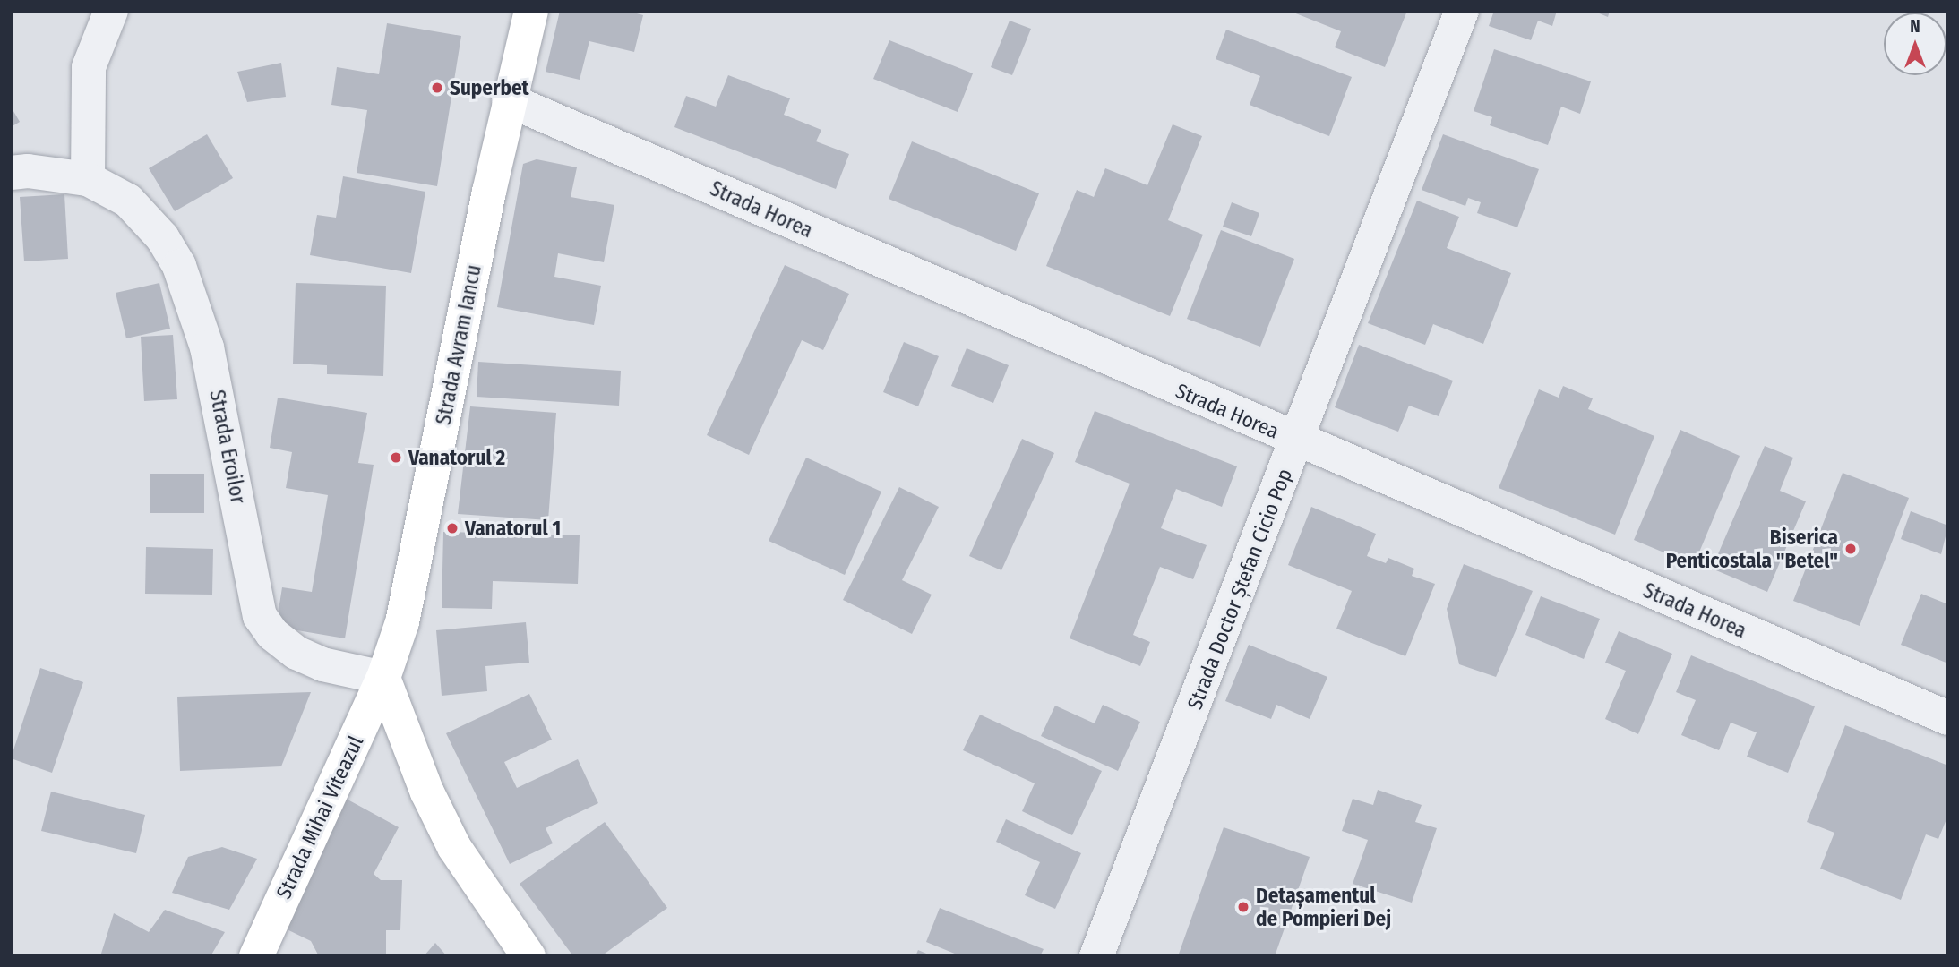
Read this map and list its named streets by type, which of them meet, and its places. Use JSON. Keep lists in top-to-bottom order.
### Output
{
  "streets": {
    "main road": ["Strada Avram Iancu", "Strada Mihai Viteazul"],
    "street": ["Strada Horea", "Strada Eroilor", "Strada Doctor Ștefan Cicio Pop"]
  },
  "crossings": [
    ["Strada Horea", "Strada Avram Iancu"],
    ["Strada Horea", "Strada Doctor Ștefan Cicio Pop"],
    ["Strada Avram Iancu", "Strada Eroilor"],
    ["Strada Avram Iancu", "Strada Mihai Viteazul"],
    ["Strada Eroilor", "Strada Mihai Viteazul"]
  ],
  "places": [
    "Superbet",
    "Vanatorul 2",
    "Vanatorul 1",
    "Biserica Penticostala \"Betel\"",
    "Detașamentul de Pompieri Dej"
  ],
  "north": "top"
}
